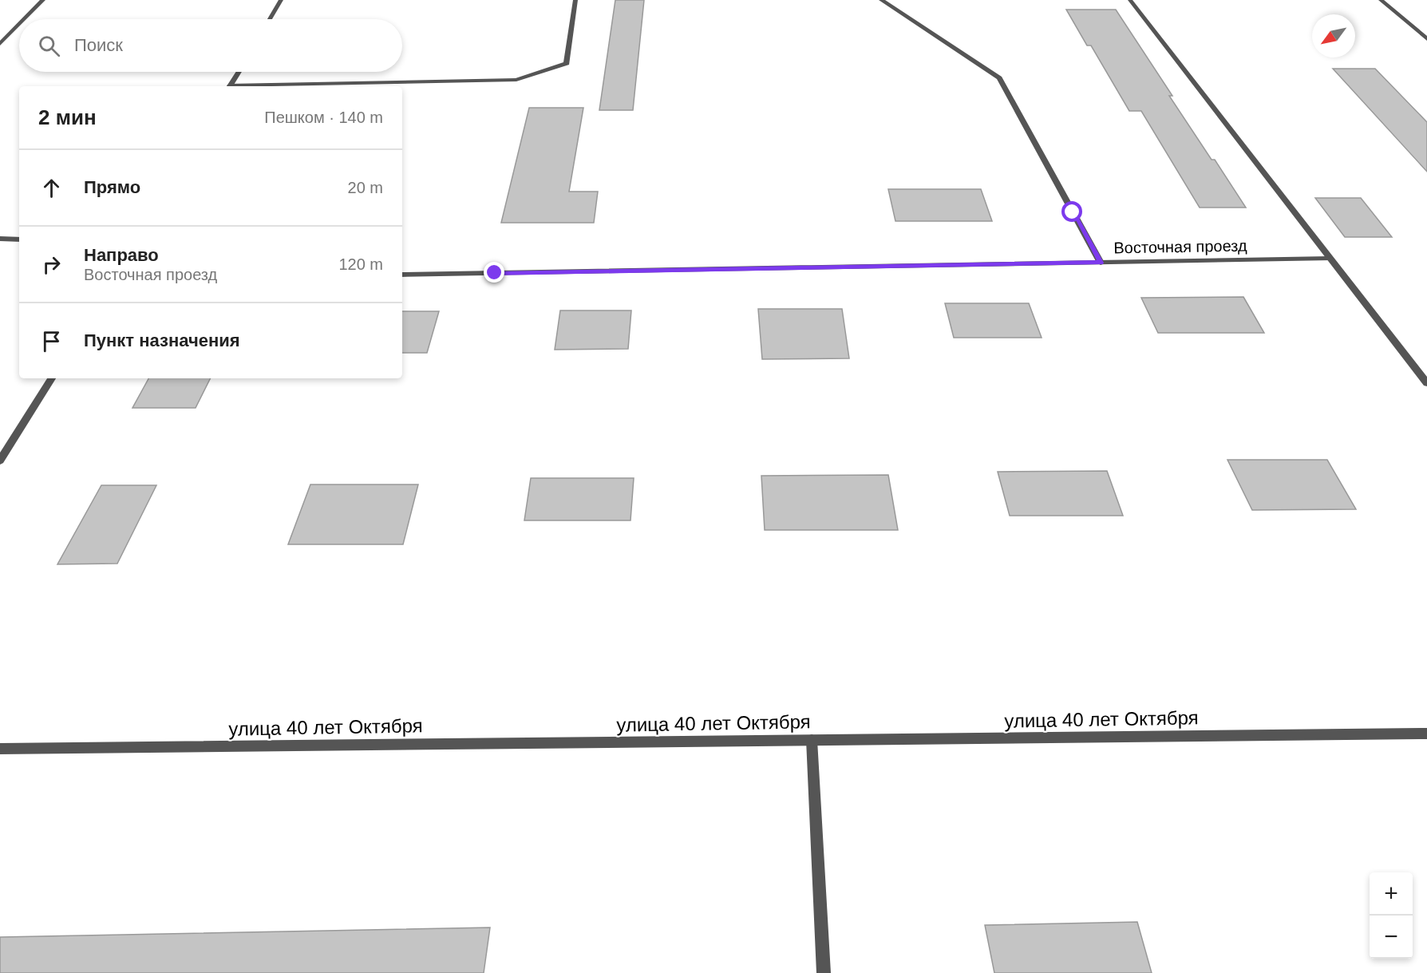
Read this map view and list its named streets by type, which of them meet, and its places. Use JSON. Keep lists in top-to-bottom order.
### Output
{
  "streets": {
    "street": ["Восточная проезд", "улица 40 лет Октября"]
  },
  "north": "bottom left",
  "page": {
    "search": "Поиск",
    "heading": ["2 мин", "Пешком · 140 m"],
    "list": [
      ["Прямо", "20 m"],
      ["Направо", "Восточная проезд", "120 m"],
      "Пункт назначения"
    ],
    "map_buttons": ["+", "−"]
  }
}
